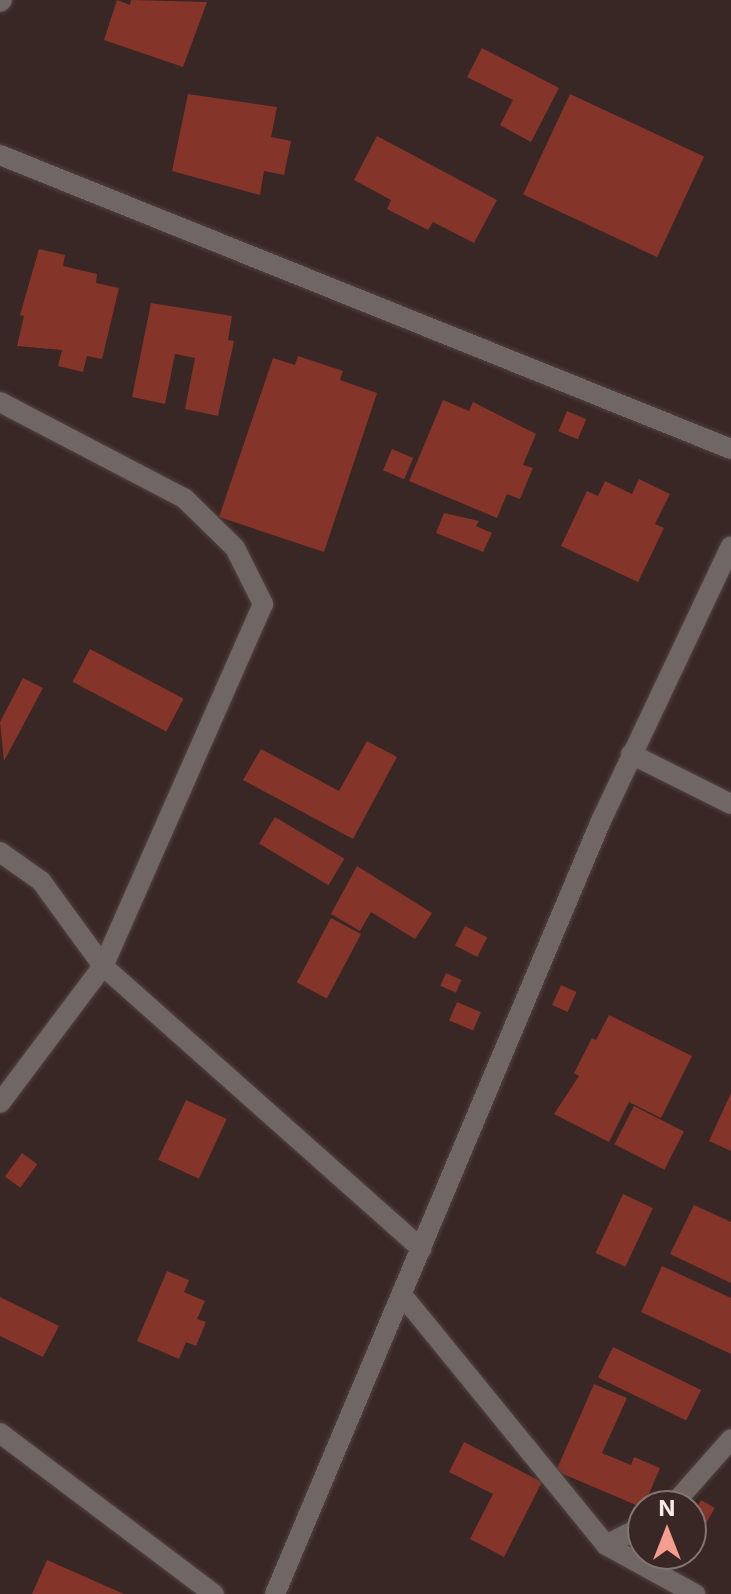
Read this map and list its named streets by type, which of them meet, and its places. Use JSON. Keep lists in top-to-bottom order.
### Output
{
  "north": "top"
}
